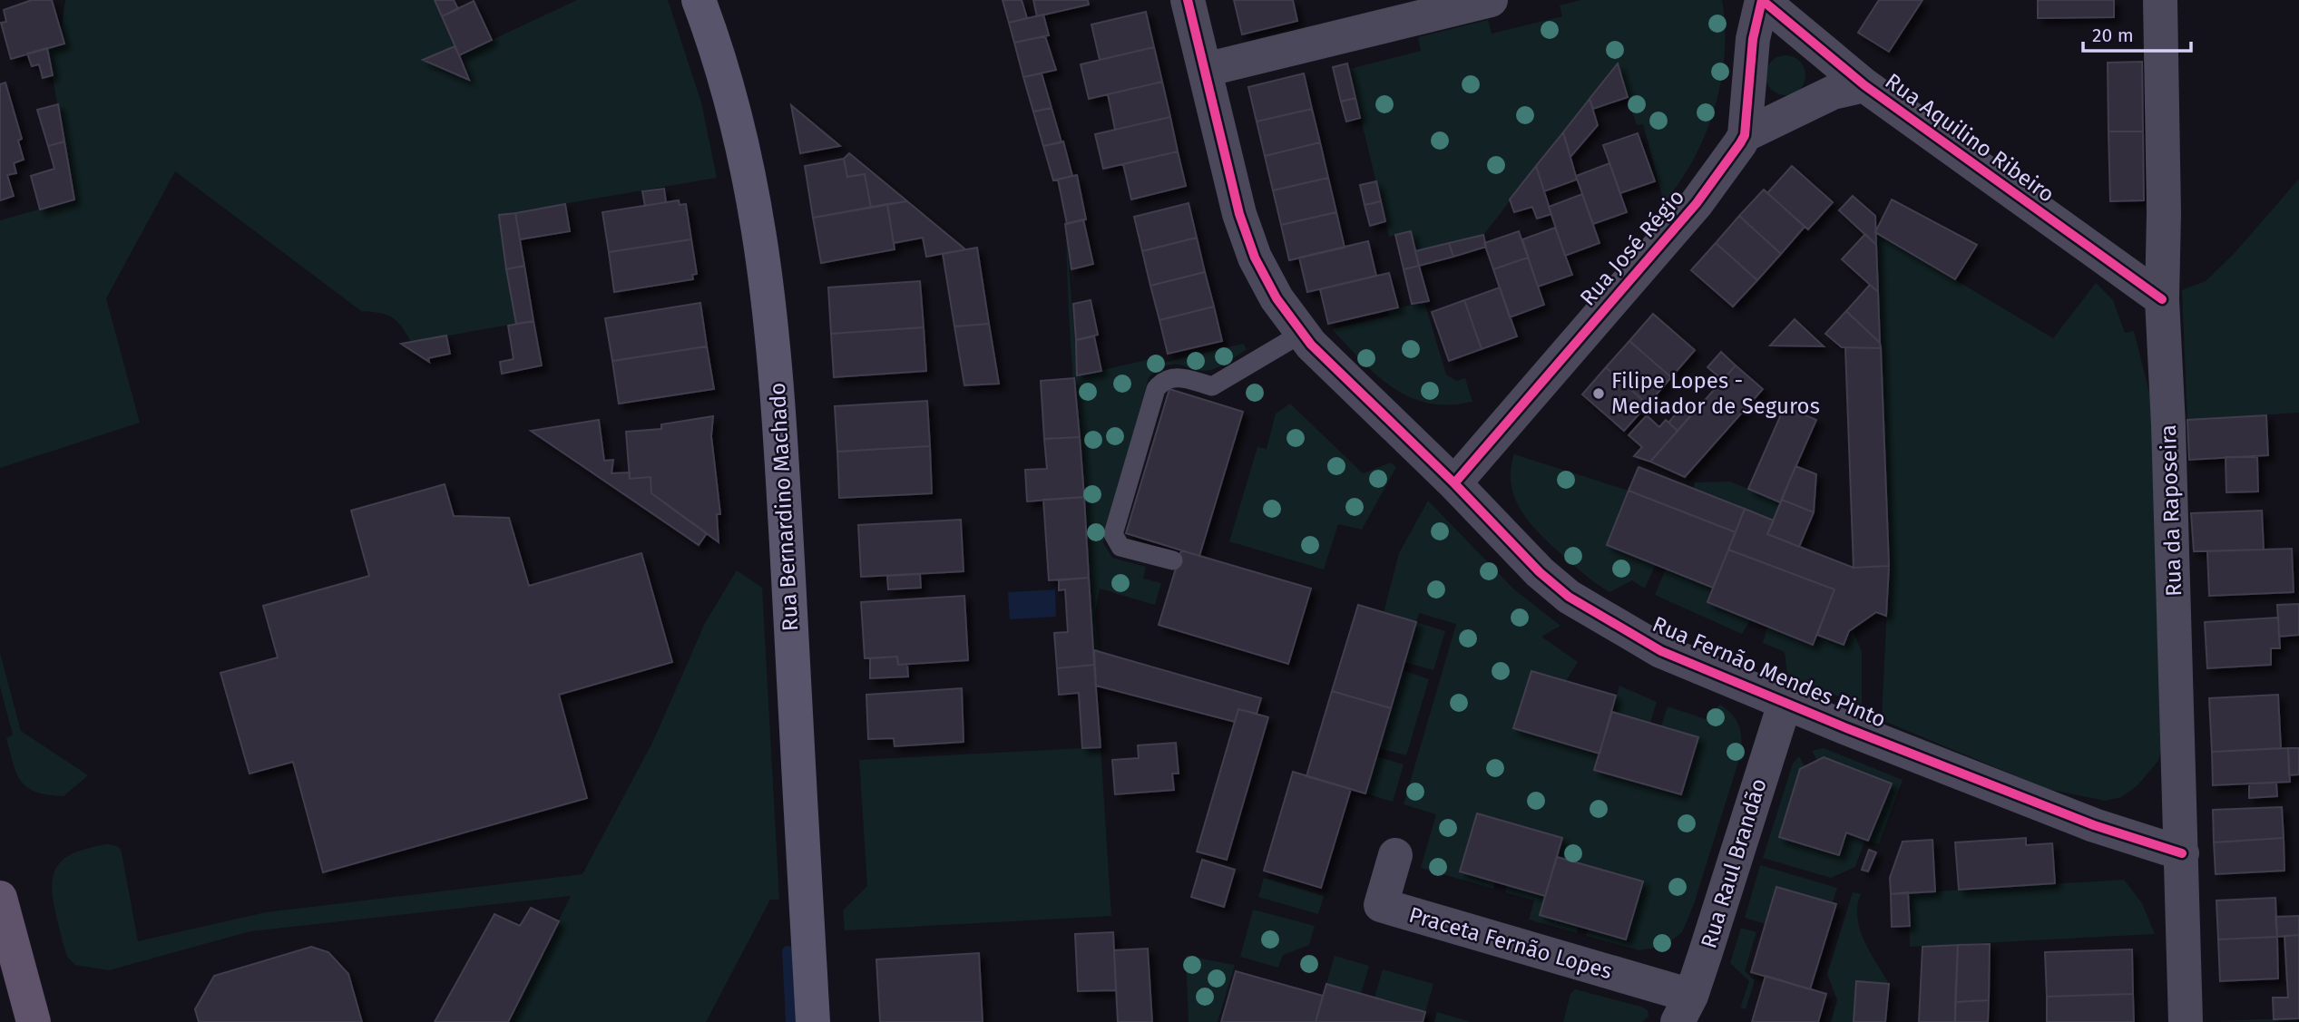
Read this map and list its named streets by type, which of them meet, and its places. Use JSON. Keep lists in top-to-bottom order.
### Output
{
  "streets": {
    "main road": ["Rua Bernardino Machado"],
    "street": [
      "Rua Aquilino Ribeiro",
      "Rua José Régio",
      "Rua da Raposeira",
      "Rua Fernão Mendes Pinto",
      "Rua Raul Brandão",
      "Praceta Fernão Lopes"
    ]
  },
  "crossings": [
    ["Rua Aquilino Ribeiro", "Rua José Régio"],
    ["Rua Aquilino Ribeiro", "Rua da Raposeira"],
    ["Rua José Régio", "Rua Fernão Mendes Pinto"],
    ["Rua da Raposeira", "Rua Fernão Mendes Pinto"],
    ["Rua Fernão Mendes Pinto", "Rua Raul Brandão"],
    ["Rua Raul Brandão", "Praceta Fernão Lopes"]
  ],
  "places": ["Filipe Lopes - Mediador de Seguros"],
  "scale_bar": "20 m"
}
